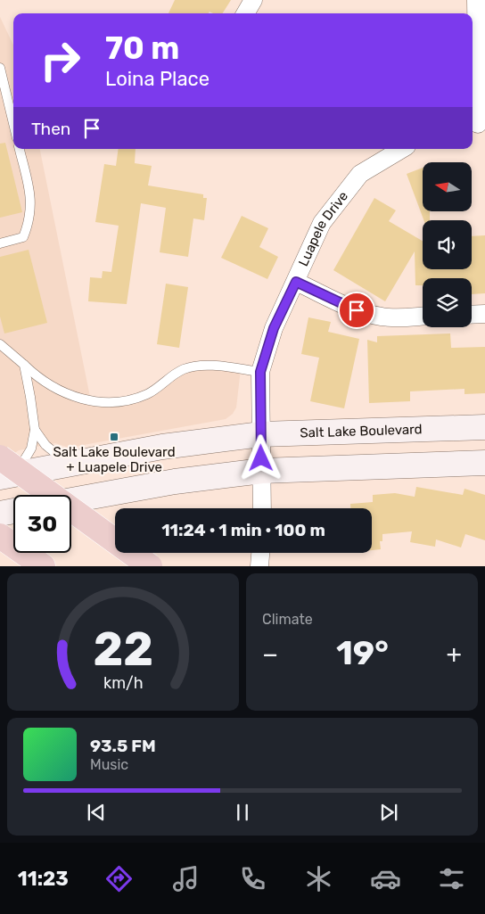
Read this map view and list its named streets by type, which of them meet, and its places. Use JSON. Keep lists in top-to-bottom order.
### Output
{
  "streets": {
    "main road": ["Salt Lake Boulevard"],
    "street": ["Luapele Drive"]
  },
  "crossings": [
    ["Luapele Drive", "Salt Lake Boulevard"]
  ],
  "places": {
    "transit": ["Salt Lake Boulevard + Luapele Drive"]
  },
  "north": "left",
  "page": {
    "turn": ["70 m", "Loina Place"],
    "then": "Then",
    "limit": "30",
    "trip": "11:24 · 1 min · 100 m",
    "tile": "Climate",
    "heat": ["−", "19°", "+"],
    "song": ["93.5 FM", "Music"],
    "tabs": "11:23",
    "gauge": ["22", "km/h"]
  }
}
